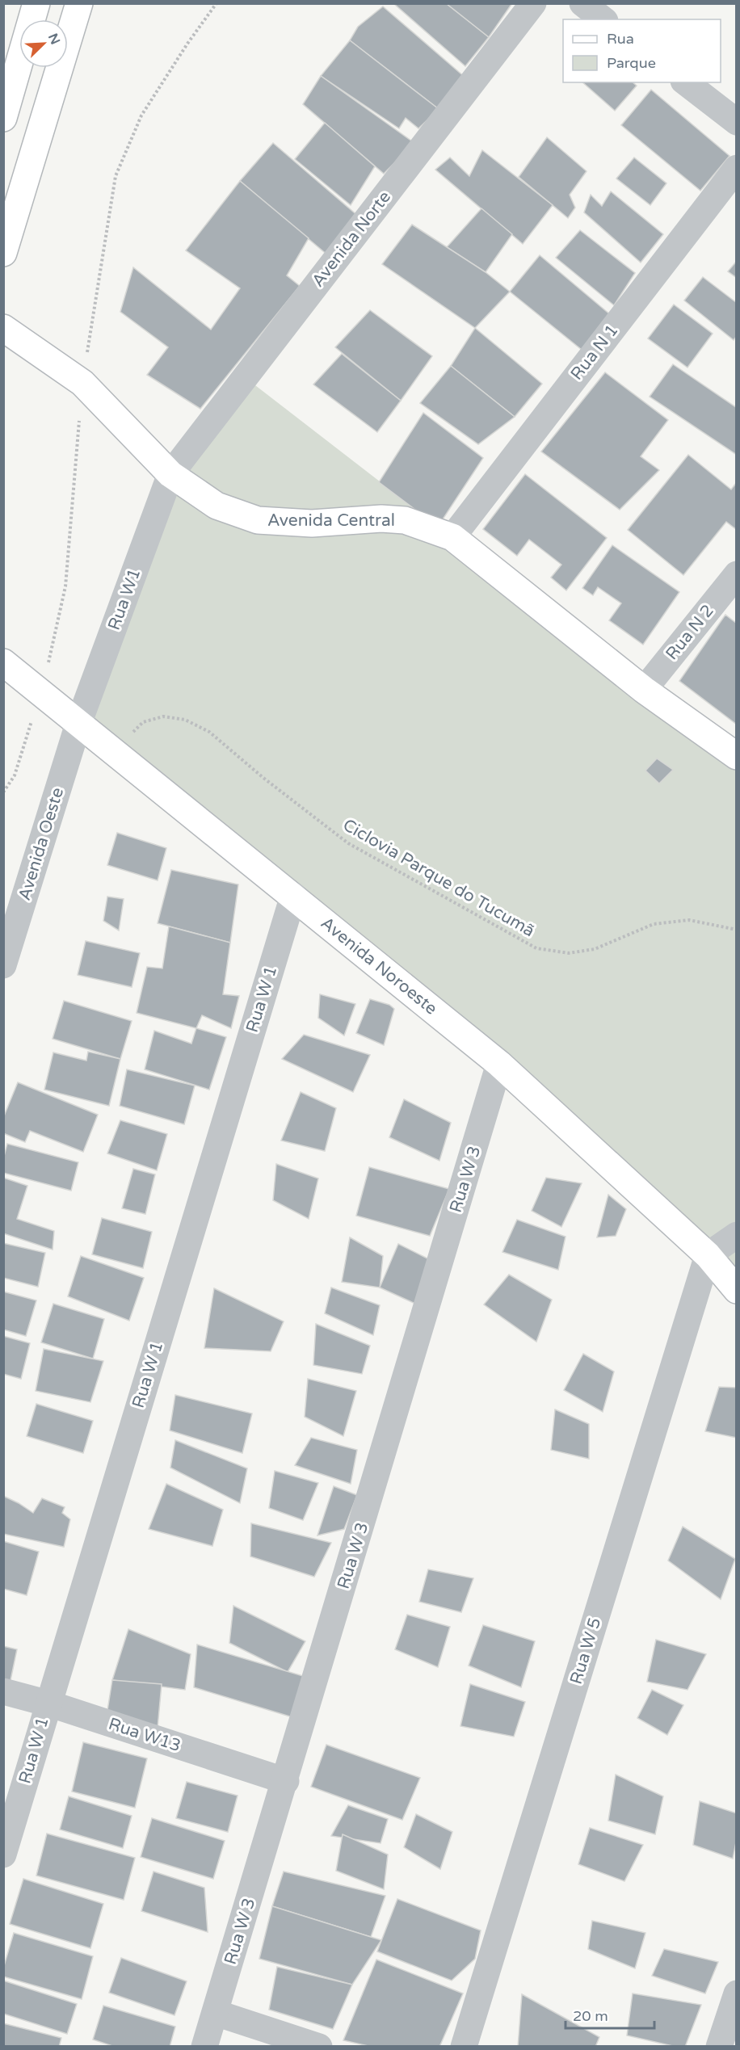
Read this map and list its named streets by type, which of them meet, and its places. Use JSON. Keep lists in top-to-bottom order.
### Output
{
  "streets": {
    "street": [
      "Avenida Norte",
      "Rua N 1",
      "Avenida Central",
      "Rua W1",
      "Rua N 2",
      "Avenida Oeste",
      "Avenida Noroeste",
      "Rua W 1",
      "Rua W 3",
      "Rua W 5",
      "Rua W13"
    ],
    "path": ["Ciclovia Parque do Tucumã"]
  },
  "crossings": [
    ["Avenida Norte", "Avenida Central"],
    ["Avenida Norte", "Rua W1"],
    ["Rua N 1", "Avenida Central"],
    ["Avenida Central", "Rua W1"],
    ["Avenida Central", "Rua N 2"],
    ["Rua W1", "Avenida Oeste"],
    ["Rua W1", "Avenida Noroeste"],
    ["Avenida Oeste", "Avenida Noroeste"],
    ["Ciclovia Parque do Tucumã", "Avenida Noroeste"],
    ["Avenida Noroeste", "Rua W 1"],
    ["Avenida Noroeste", "Rua W 3"],
    ["Avenida Noroeste", "Rua W 5"],
    ["Rua W 1", "Rua W13"],
    ["Rua W 3", "Rua W13"]
  ],
  "legend": ["Rua", "Parque"],
  "scale_bar": "20 m",
  "north": "top right"
}
